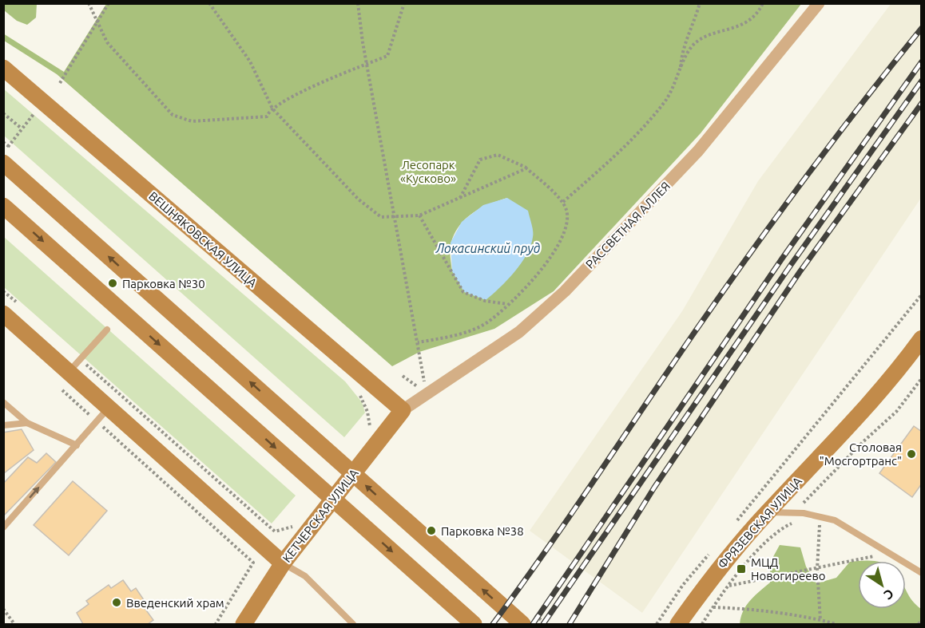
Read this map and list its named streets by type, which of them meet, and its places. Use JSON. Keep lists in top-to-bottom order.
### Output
{
  "streets": {
    "main road": ["ВЕШНЯКОВСКАЯ УЛИЦА", "КЕТЧЕРСКАЯ УЛИЦА", "ФРЯЗЕВСКАЯ УЛИЦА"],
    "street": ["РАССВЕТНАЯ АЛЛЕЯ"]
  },
  "crossings": [
    ["РАССВЕТНАЯ АЛЛЕЯ", "ВЕШНЯКОВСКАЯ УЛИЦА"],
    ["РАССВЕТНАЯ АЛЛЕЯ", "КЕТЧЕРСКАЯ УЛИЦА"],
    ["ВЕШНЯКОВСКАЯ УЛИЦА", "КЕТЧЕРСКАЯ УЛИЦА"]
  ],
  "water": ["Локасинский пруд"],
  "parks": ["Лесопарк «Кусково»"],
  "places": {
    "other": [
      "Парковка №30",
      "Столовая \"Мосгортранс\"",
      "Парковка №38",
      "Введенский храм"
    ],
    "transit": ["МЦД Новогиреево"]
  },
  "north": "bottom right"
}
